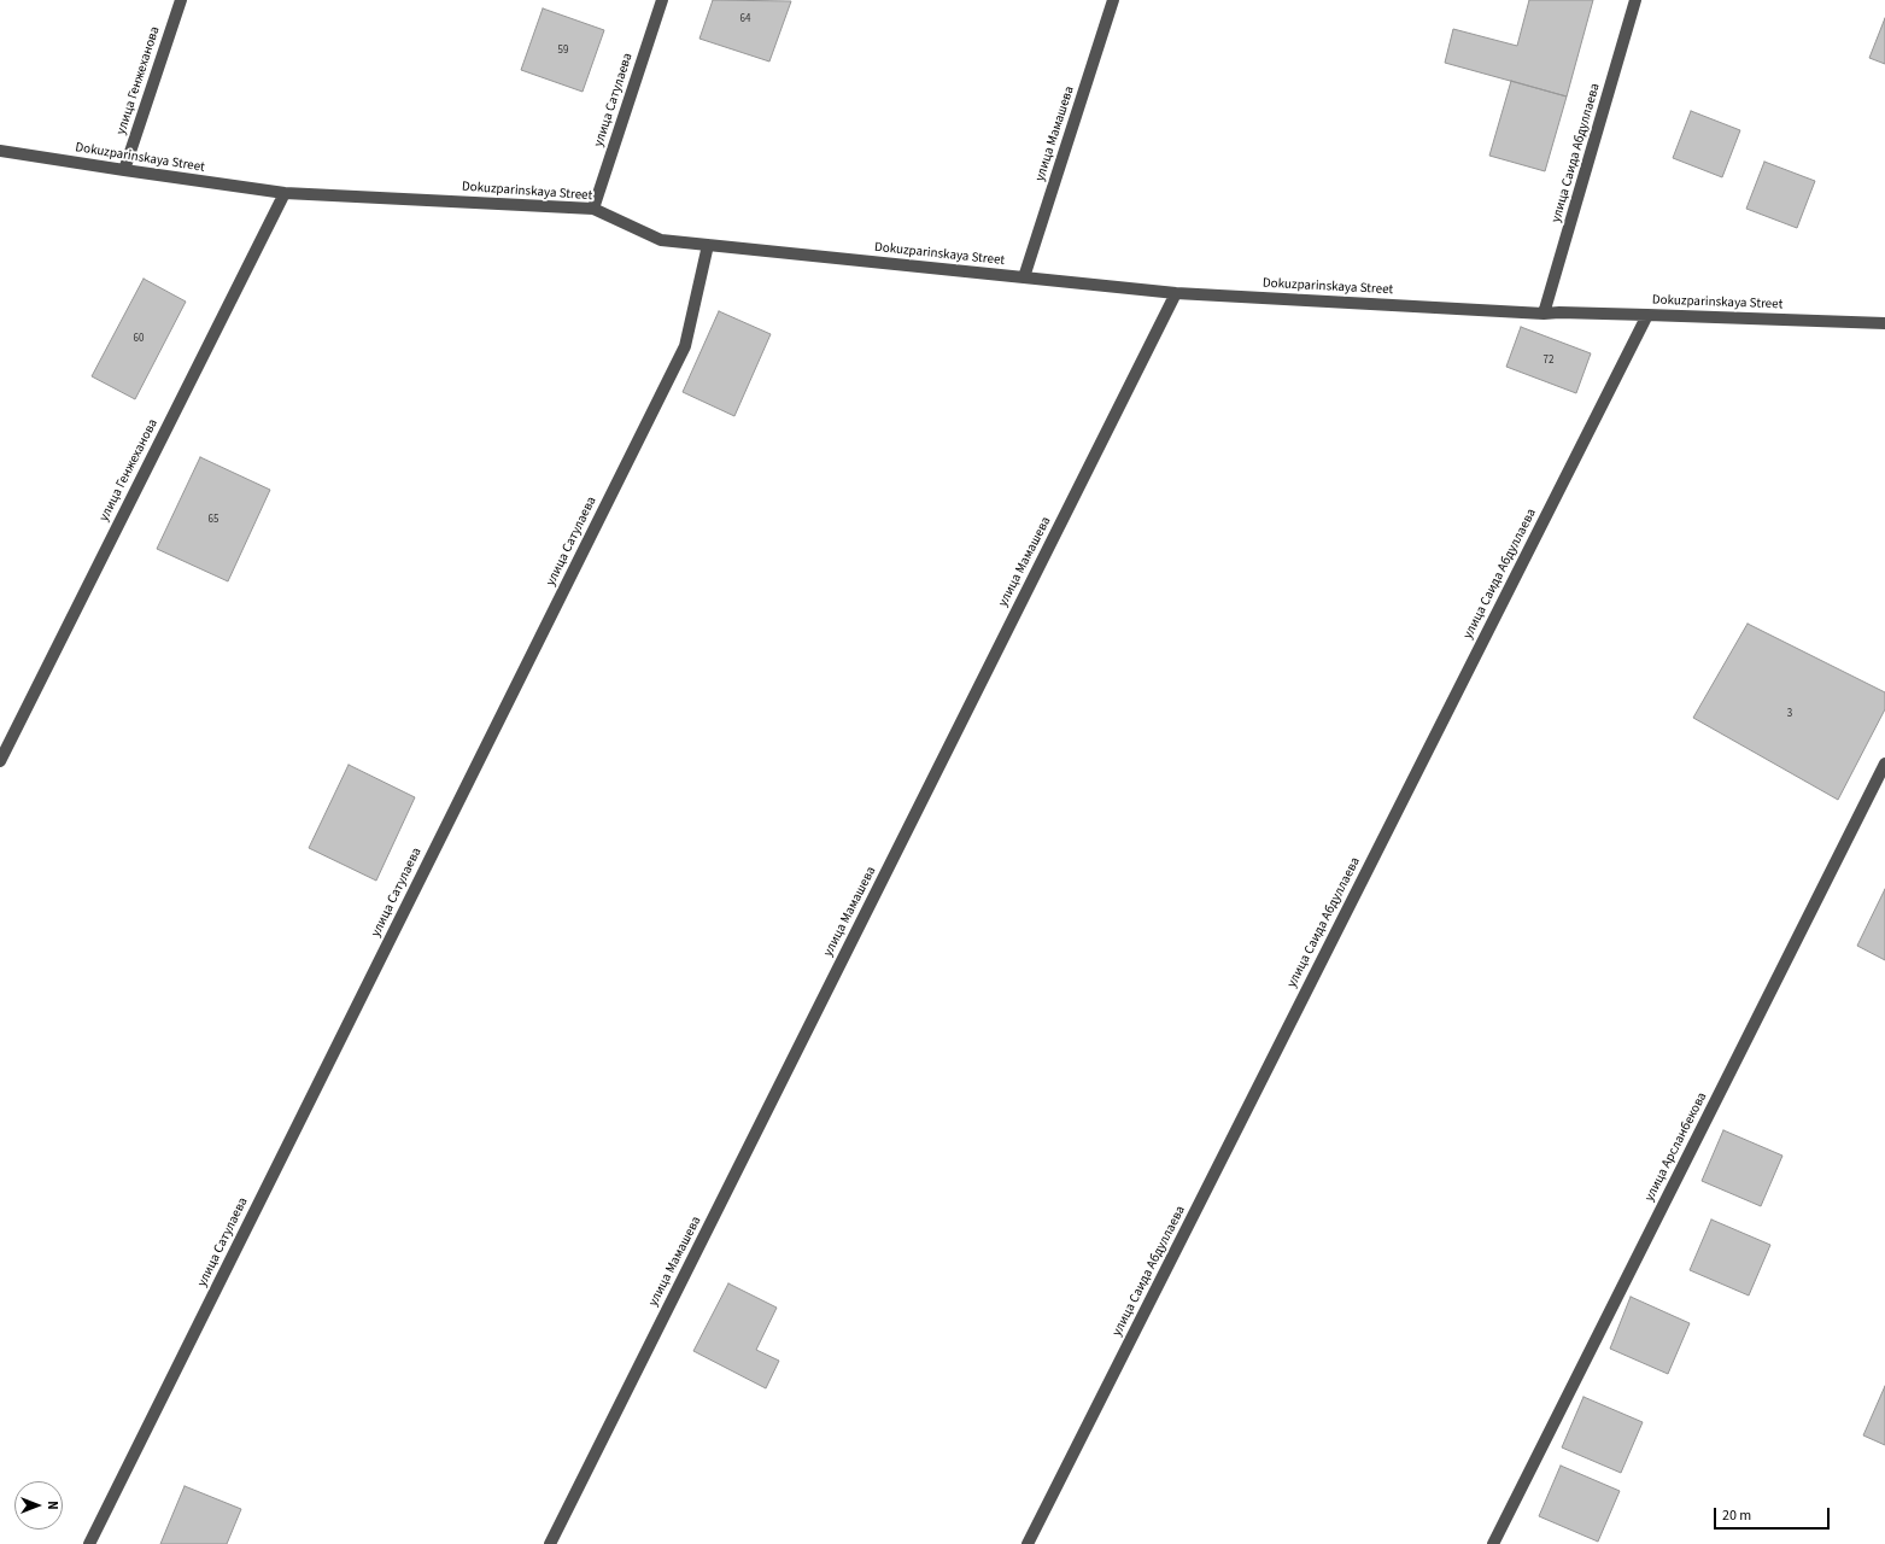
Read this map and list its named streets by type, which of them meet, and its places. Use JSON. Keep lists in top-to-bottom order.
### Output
{
  "streets": {
    "street": [
      "улица Генжеханова",
      "улица Сатулаева",
      "улица Мамашева",
      "улица Саида Абдуллаева",
      "Dokuzparinskaya Street",
      "улица Арсланбекова"
    ]
  },
  "crossings": [
    ["улица Генжеханова", "Dokuzparinskaya Street"],
    ["улица Сатулаева", "Dokuzparinskaya Street"],
    ["улица Мамашева", "Dokuzparinskaya Street"],
    ["улица Саида Абдуллаева", "Dokuzparinskaya Street"]
  ],
  "house_numbers": [
    "64",
    "59",
    "60",
    "72",
    "65",
    "3"
  ],
  "scale_bar": "20 m",
  "north": "right"
}
